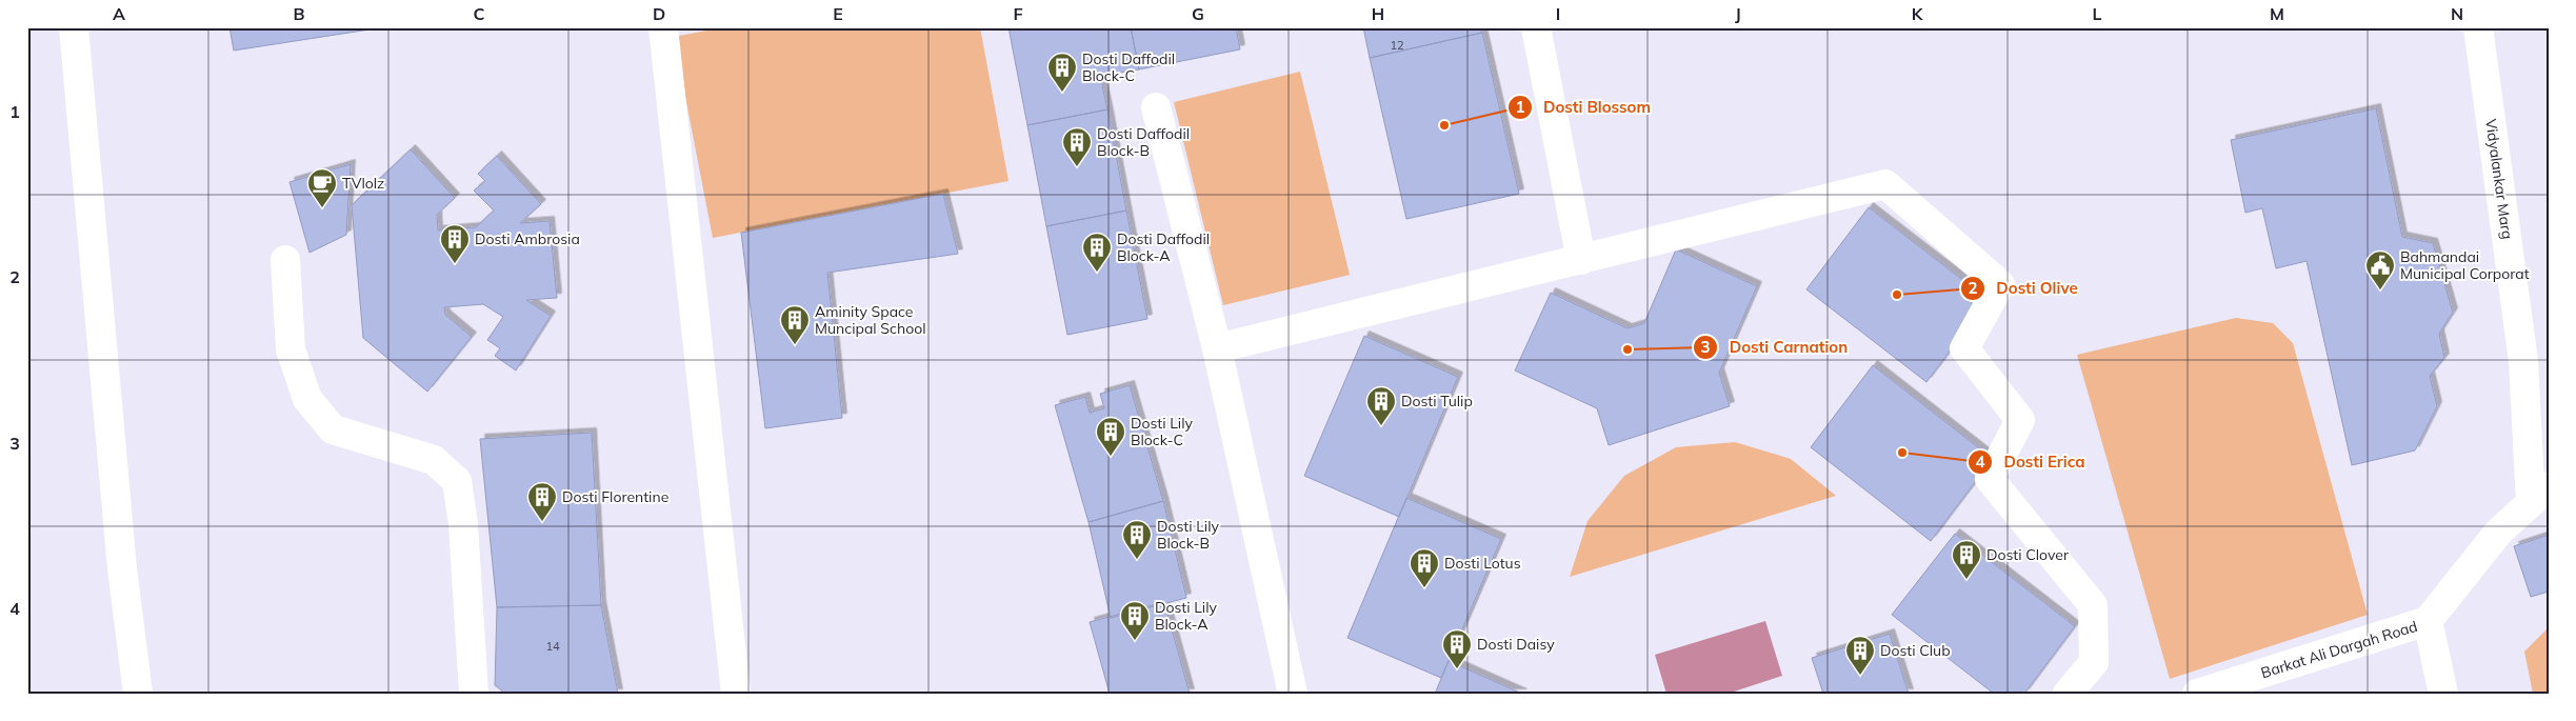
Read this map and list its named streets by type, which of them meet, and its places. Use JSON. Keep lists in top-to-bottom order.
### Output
{
  "streets": {
    "street": ["Vidyalankar Marg", "Barkat Ali Dargah Road"]
  },
  "crossings": [
    ["Vidyalankar Marg", "Barkat Ali Dargah Road"]
  ],
  "places": {
    "building": [
      "Dosti Daffodil Block-C",
      "Dosti Daffodil Block-B",
      "Dosti Ambrosia",
      "Dosti Daffodil Block-A",
      "Aminity Space Muncipal School",
      "Dosti Tulip",
      "Dosti Lily Block-C",
      "Dosti Florentine",
      "Dosti Lily Block-B",
      "Dosti Clover",
      "Dosti Lotus",
      "Dosti Lily Block-A",
      "Dosti Daisy",
      "Dosti Club"
    ],
    "other": [
      "Dosti Blossom",
      "Dosti Olive",
      "Dosti Carnation",
      "Dosti Erica"
    ],
    "cafe": ["TVlolz"],
    "public building": ["Bahmandai Municipal Corporat"]
  },
  "house_numbers": ["12", "14"],
  "grid": {
    "columns": [
      "A",
      "B",
      "C",
      "D",
      "E",
      "F",
      "G",
      "H",
      "I",
      "J",
      "K",
      "L",
      "M",
      "N"
    ],
    "rows": [
      "1",
      "2",
      "3",
      "4"
    ]
  }
}
